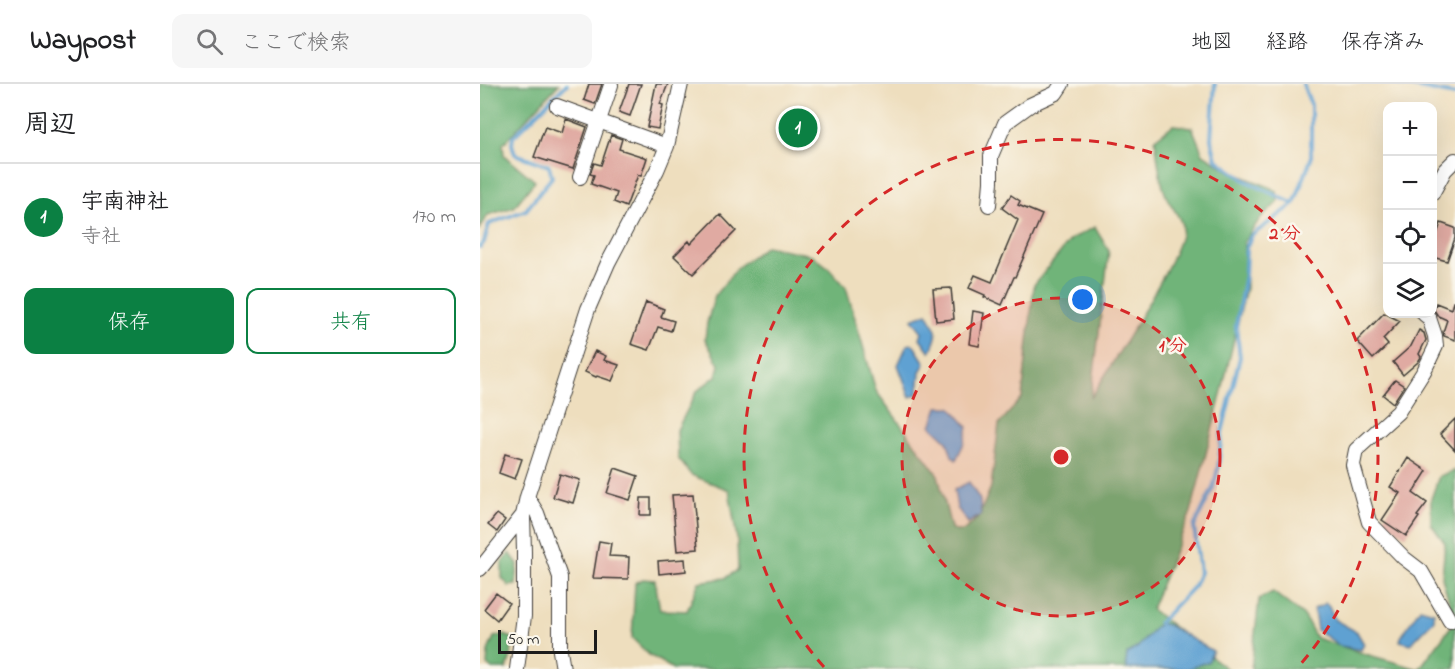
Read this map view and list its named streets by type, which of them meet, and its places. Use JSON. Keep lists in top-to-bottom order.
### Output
{
  "scale_bar": "50 m",
  "page": {
    "header": "Waypost",
    "search": "ここで検索",
    "nav": ["地図", "経路", "保存済み"],
    "heading": "周辺",
    "map_buttons": ["+", "−"],
    "pins": "1",
    "list": [
      {
        "mark": "1",
        "name": "宇南神社",
        "note": "寺社",
        "value": "170 m"
      }
    ],
    "buttons": ["保存", "共有"],
    "scale": "50 m"
  },
  "rings": ["2 分", "1 分"]
}
